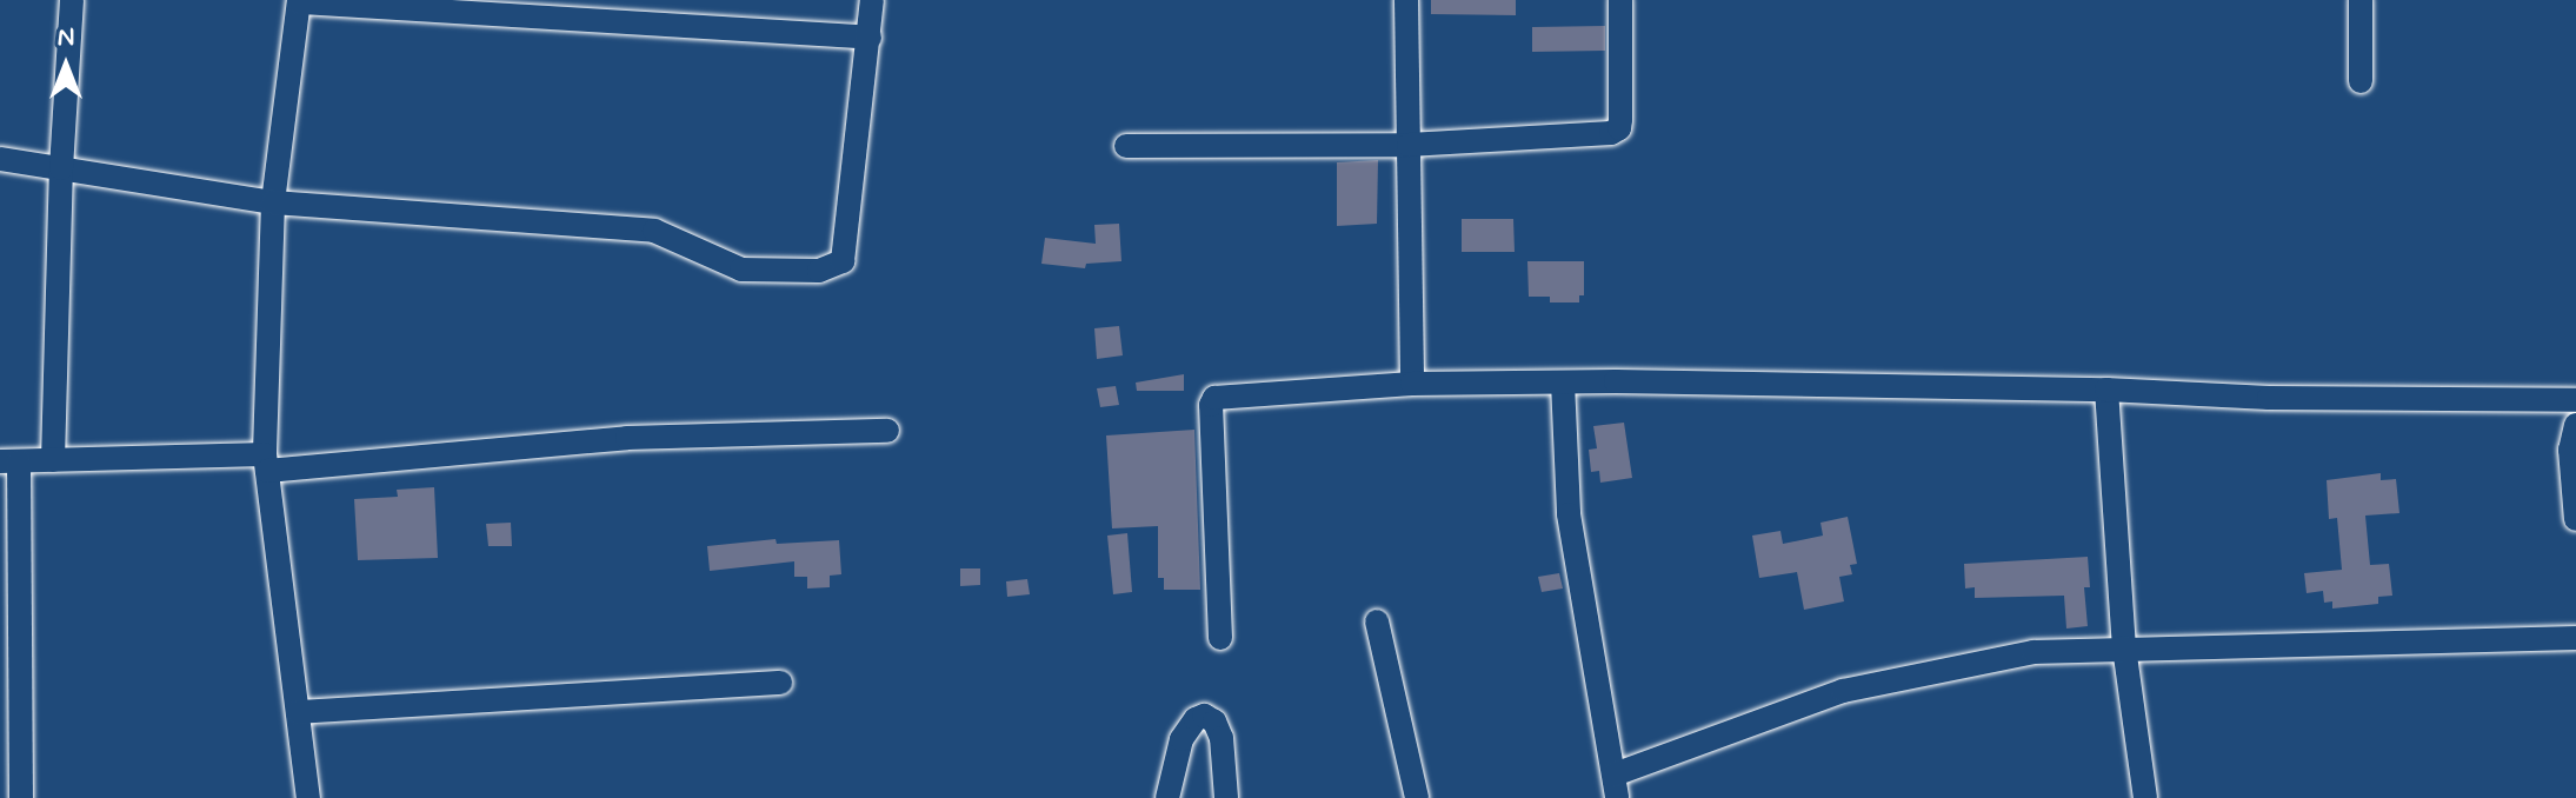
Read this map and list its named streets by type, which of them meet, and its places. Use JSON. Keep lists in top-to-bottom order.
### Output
{
  "north": "top"
}
